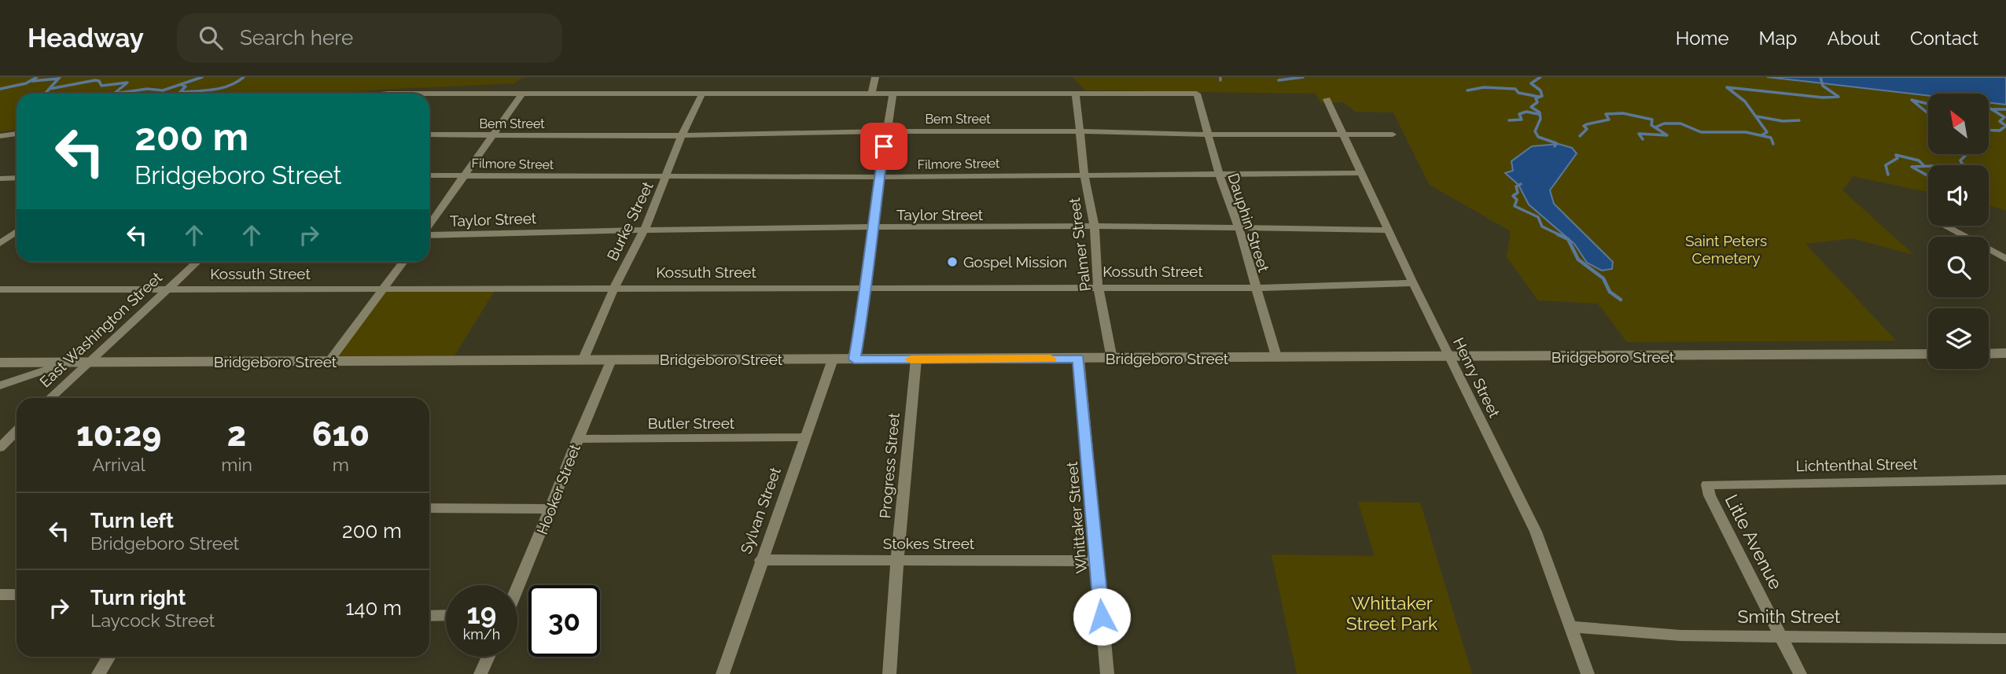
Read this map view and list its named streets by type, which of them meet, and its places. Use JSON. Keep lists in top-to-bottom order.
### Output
{
  "streets": {
    "main road": ["Bridgeboro Street"],
    "street": [
      "Bem Street",
      "Filmore Street",
      "Taylor Street",
      "Burke Street",
      "Dauphin Street",
      "Palmer Street",
      "Kossuth Street",
      "East Washington Street",
      "Henry Street",
      "Butler Street",
      "Lichtenthal Street",
      "Progress Street",
      "Hooker Street",
      "Sylvan Street",
      "Whittaker Street",
      "Litle Avenue",
      "Stokes Street",
      "Smith Street"
    ]
  },
  "crossings": [
    ["Bem Street", "Burke Street"],
    ["Bem Street", "Dauphin Street"],
    ["Bem Street", "Palmer Street"],
    ["Bem Street", "Henry Street"],
    ["Filmore Street", "Burke Street"],
    ["Filmore Street", "Dauphin Street"],
    ["Filmore Street", "Palmer Street"],
    ["Filmore Street", "Henry Street"],
    ["Taylor Street", "Burke Street"],
    ["Taylor Street", "Dauphin Street"],
    ["Taylor Street", "Palmer Street"],
    ["Taylor Street", "Henry Street"],
    ["Burke Street", "Kossuth Street"],
    ["Burke Street", "Bridgeboro Street"],
    ["Dauphin Street", "Palmer Street"],
    ["Dauphin Street", "Kossuth Street"],
    ["Dauphin Street", "Bridgeboro Street"],
    ["Palmer Street", "Kossuth Street"],
    ["Palmer Street", "Bridgeboro Street"],
    ["Kossuth Street", "East Washington Street"],
    ["Kossuth Street", "Henry Street"],
    ["East Washington Street", "Bridgeboro Street"],
    ["Bridgeboro Street", "Henry Street"],
    ["Bridgeboro Street", "Progress Street"],
    ["Bridgeboro Street", "Hooker Street"],
    ["Bridgeboro Street", "Sylvan Street"],
    ["Bridgeboro Street", "Whittaker Street"],
    ["Henry Street", "Smith Street"],
    ["Butler Street", "Hooker Street"],
    ["Butler Street", "Sylvan Street"],
    ["Lichtenthal Street", "Litle Avenue"],
    ["Progress Street", "Stokes Street"],
    ["Sylvan Street", "Stokes Street"],
    ["Whittaker Street", "Stokes Street"],
    ["Litle Avenue", "Smith Street"]
  ],
  "parks": ["Saint Peters Cemetery", "Whittaker Street Park"],
  "places": ["Gospel Mission"],
  "north": "top left",
  "page": {
    "header": "Headway",
    "search": "Search here",
    "nav": [
      "Home",
      "Map",
      "About",
      "Contact"
    ],
    "turn": ["200 m", "Bridgeboro Street"],
    "eta": [
      "10:29",
      "Arrival",
      "2",
      "min",
      "610",
      "m"
    ],
    "list": [
      {
        "name": "Turn left",
        "note": "Bridgeboro Street",
        "value": "200 m"
      },
      {
        "name": "Turn right",
        "note": "Laycock Street",
        "value": "140 m"
      }
    ],
    "speed": "19 km/h",
    "limit": "30"
  }
}
